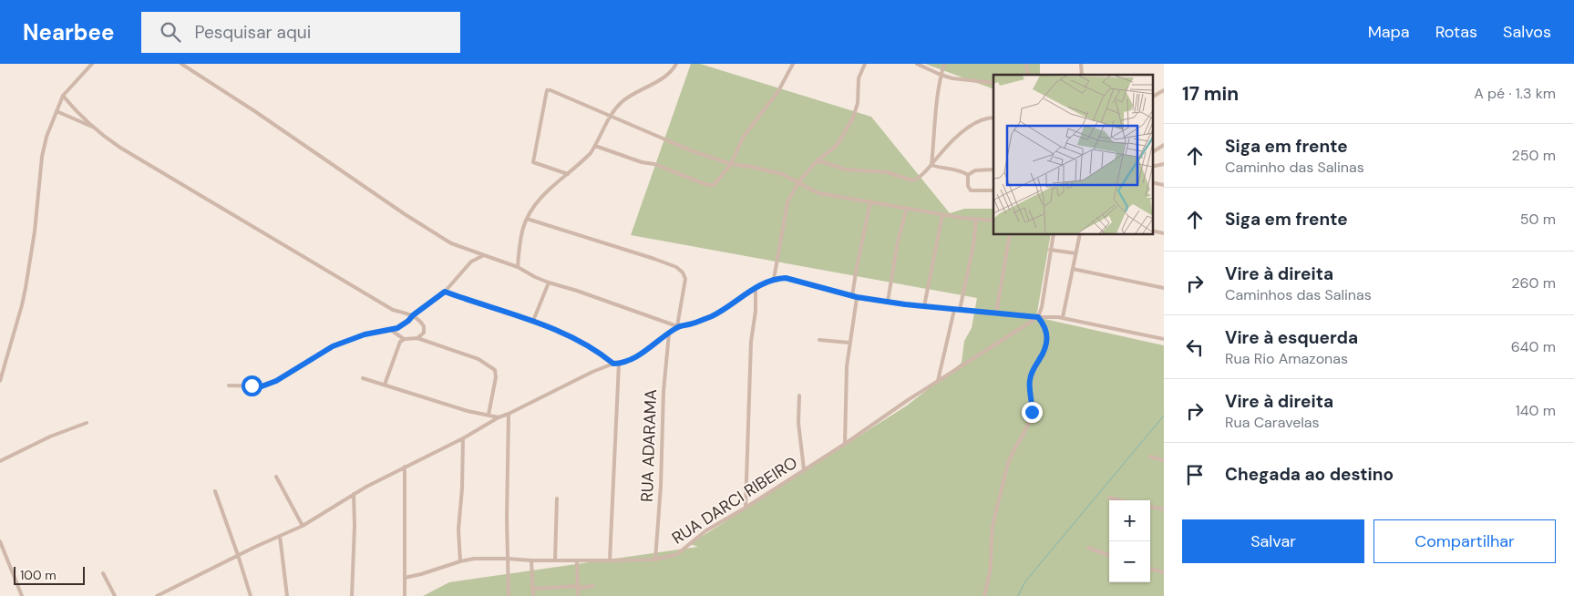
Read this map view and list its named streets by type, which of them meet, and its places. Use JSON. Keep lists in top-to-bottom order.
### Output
{
  "streets": {
    "street": ["RUA ADARAMA", "RUA DARCI RIBEIRO"]
  },
  "crossings": [
    ["RUA ADARAMA", "RUA DARCI RIBEIRO"]
  ],
  "scale_bar": "100 m",
  "page": {
    "header": "Nearbee",
    "search": "Pesquisar aqui",
    "nav": ["Mapa", "Rotas", "Salvos"],
    "heading": ["17 min", "A pé · 1.3 km"],
    "list": [
      ["Siga em frente", "Caminho das Salinas", "250 m"],
      ["Siga em frente", "50 m"],
      ["Vire à direita", "Caminhos das Salinas", "260 m"],
      ["Vire à esquerda", "Rua Rio Amazonas", "640 m"],
      ["Vire à direita", "Rua Caravelas", "140 m"],
      "Chegada ao destino"
    ],
    "map_buttons": ["+", "−"],
    "buttons": ["Salvar", "Compartilhar"],
    "scale": "100 m"
  }
}
